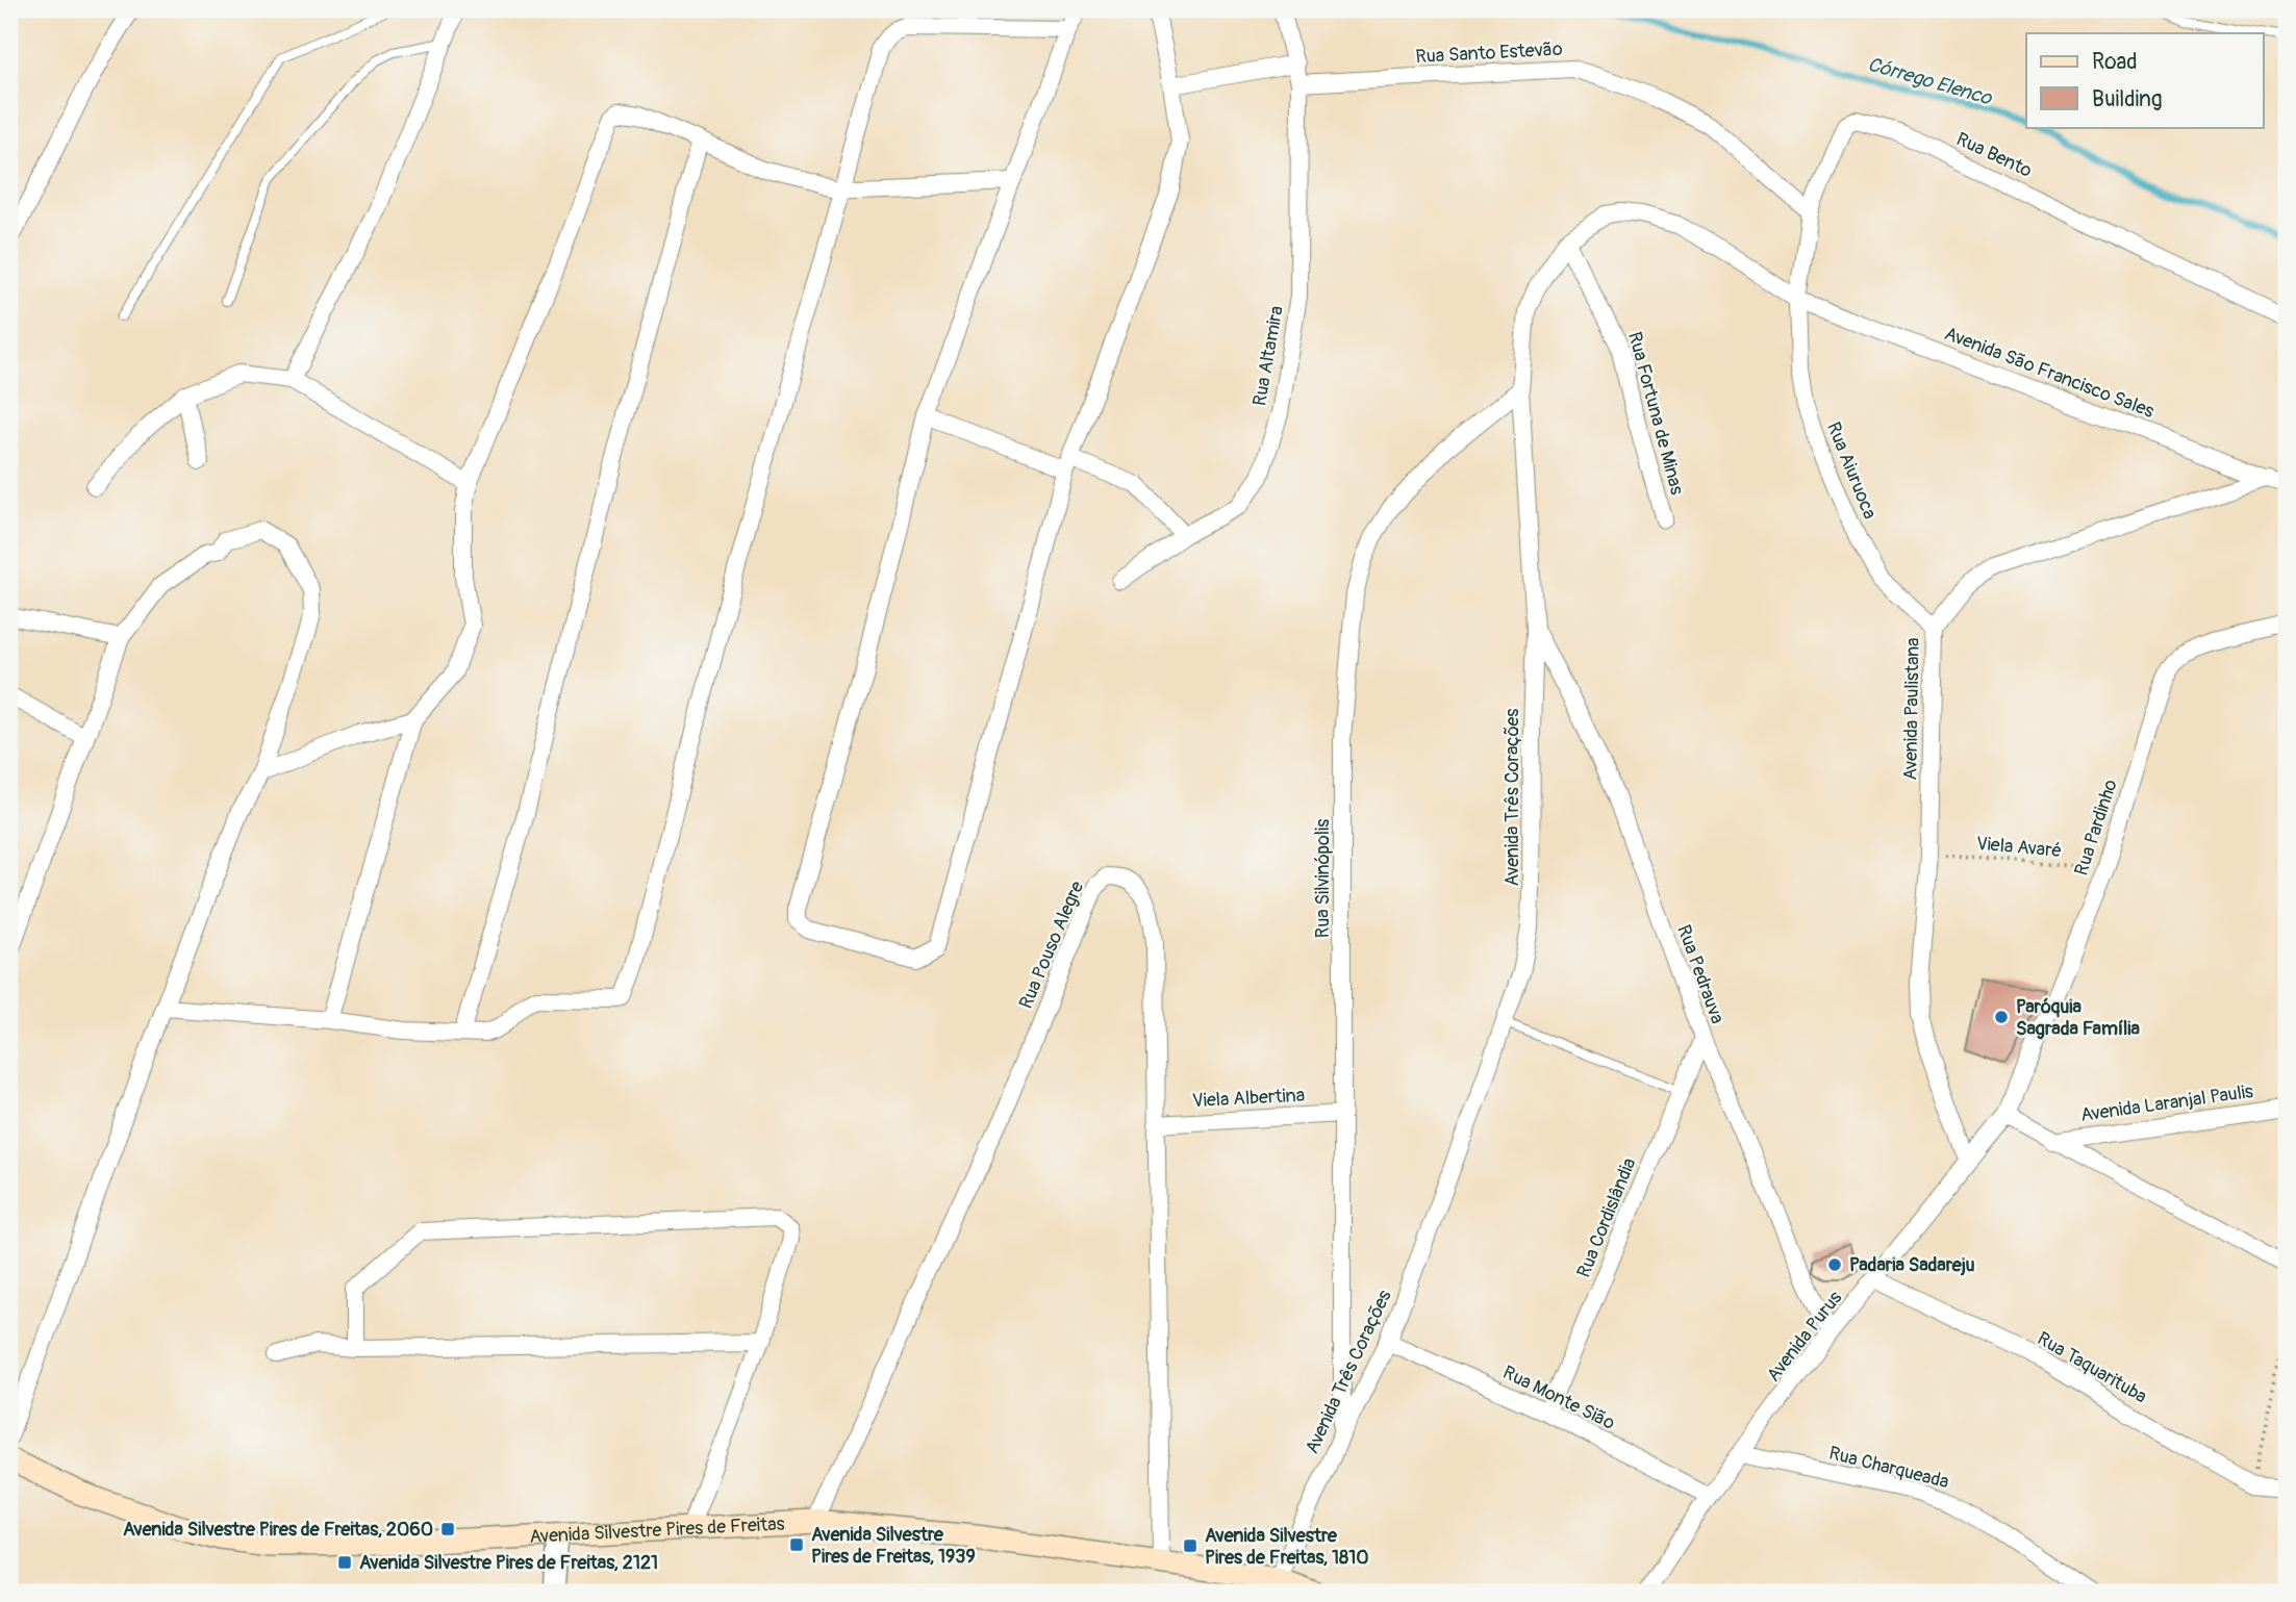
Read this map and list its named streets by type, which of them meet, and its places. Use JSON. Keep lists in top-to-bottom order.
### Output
{
  "streets": {
    "main road": ["Avenida Silvestre Pires de Freitas"],
    "street": [
      "Rua Santo Estevão",
      "Rua Bento",
      "Rua Altamira",
      "Avenida São Francisco Sales",
      "Rua Fortuna de Minas",
      "Rua Aiuruoca",
      "Avenida Paulistana",
      "Avenida Três Corações",
      "Rua Pardinho",
      "Rua Silvinópolis",
      "Rua Pouso Alegre",
      "Rua Pedrauva",
      "Viela Albertina",
      "Avenida Laranjal Paulis",
      "Rua Cordislândia",
      "Avenida Purus",
      "Rua Taquarituba",
      "Rua Monte Sião",
      "Rua Charqueada"
    ],
    "path": ["Viela Avaré"]
  },
  "crossings": [
    ["Rua Santo Estevão", "Rua Bento"],
    ["Rua Santo Estevão", "Rua Altamira"],
    ["Rua Bento", "Avenida São Francisco Sales"],
    ["Rua Bento", "Rua Aiuruoca"],
    ["Rua Bento", "Avenida Três Corações"],
    ["Avenida São Francisco Sales", "Rua Aiuruoca"],
    ["Avenida São Francisco Sales", "Avenida Paulistana"],
    ["Avenida São Francisco Sales", "Avenida Três Corações"],
    ["Rua Fortuna de Minas", "Avenida Três Corações"],
    ["Rua Aiuruoca", "Avenida Paulistana"],
    ["Rua Aiuruoca", "Avenida Três Corações"],
    ["Avenida Paulistana", "Viela Avaré"],
    ["Avenida Paulistana", "Avenida Purus"],
    ["Avenida Três Corações", "Rua Silvinópolis"],
    ["Avenida Três Corações", "Rua Pedrauva"],
    ["Avenida Três Corações", "Rua Monte Sião"],
    ["Avenida Três Corações", "Avenida Silvestre Pires de Freitas"],
    ["Rua Pardinho", "Viela Avaré"],
    ["Rua Pardinho", "Avenida Purus"],
    ["Rua Silvinópolis", "Viela Albertina"],
    ["Rua Pouso Alegre", "Viela Albertina"],
    ["Rua Pouso Alegre", "Avenida Silvestre Pires de Freitas"],
    ["Rua Pedrauva", "Rua Cordislândia"],
    ["Rua Pedrauva", "Avenida Purus"],
    ["Rua Cordislândia", "Rua Monte Sião"],
    ["Avenida Purus", "Rua Taquarituba"],
    ["Avenida Purus", "Rua Monte Sião"],
    ["Avenida Purus", "Rua Charqueada"]
  ],
  "water": ["Córrego Elenco"],
  "places": {
    "other": ["Paróquia Sagrada Família", "Padaria Sadareju"],
    "transit": [
      "Avenida Silvestre Pires de Freitas, 2060",
      "Avenida Silvestre Pires de Freitas, 1939",
      "Avenida Silvestre Pires de Freitas, 1810",
      "Avenida Silvestre Pires de Freitas, 2121"
    ]
  },
  "legend": ["Road", "Building"]
}
